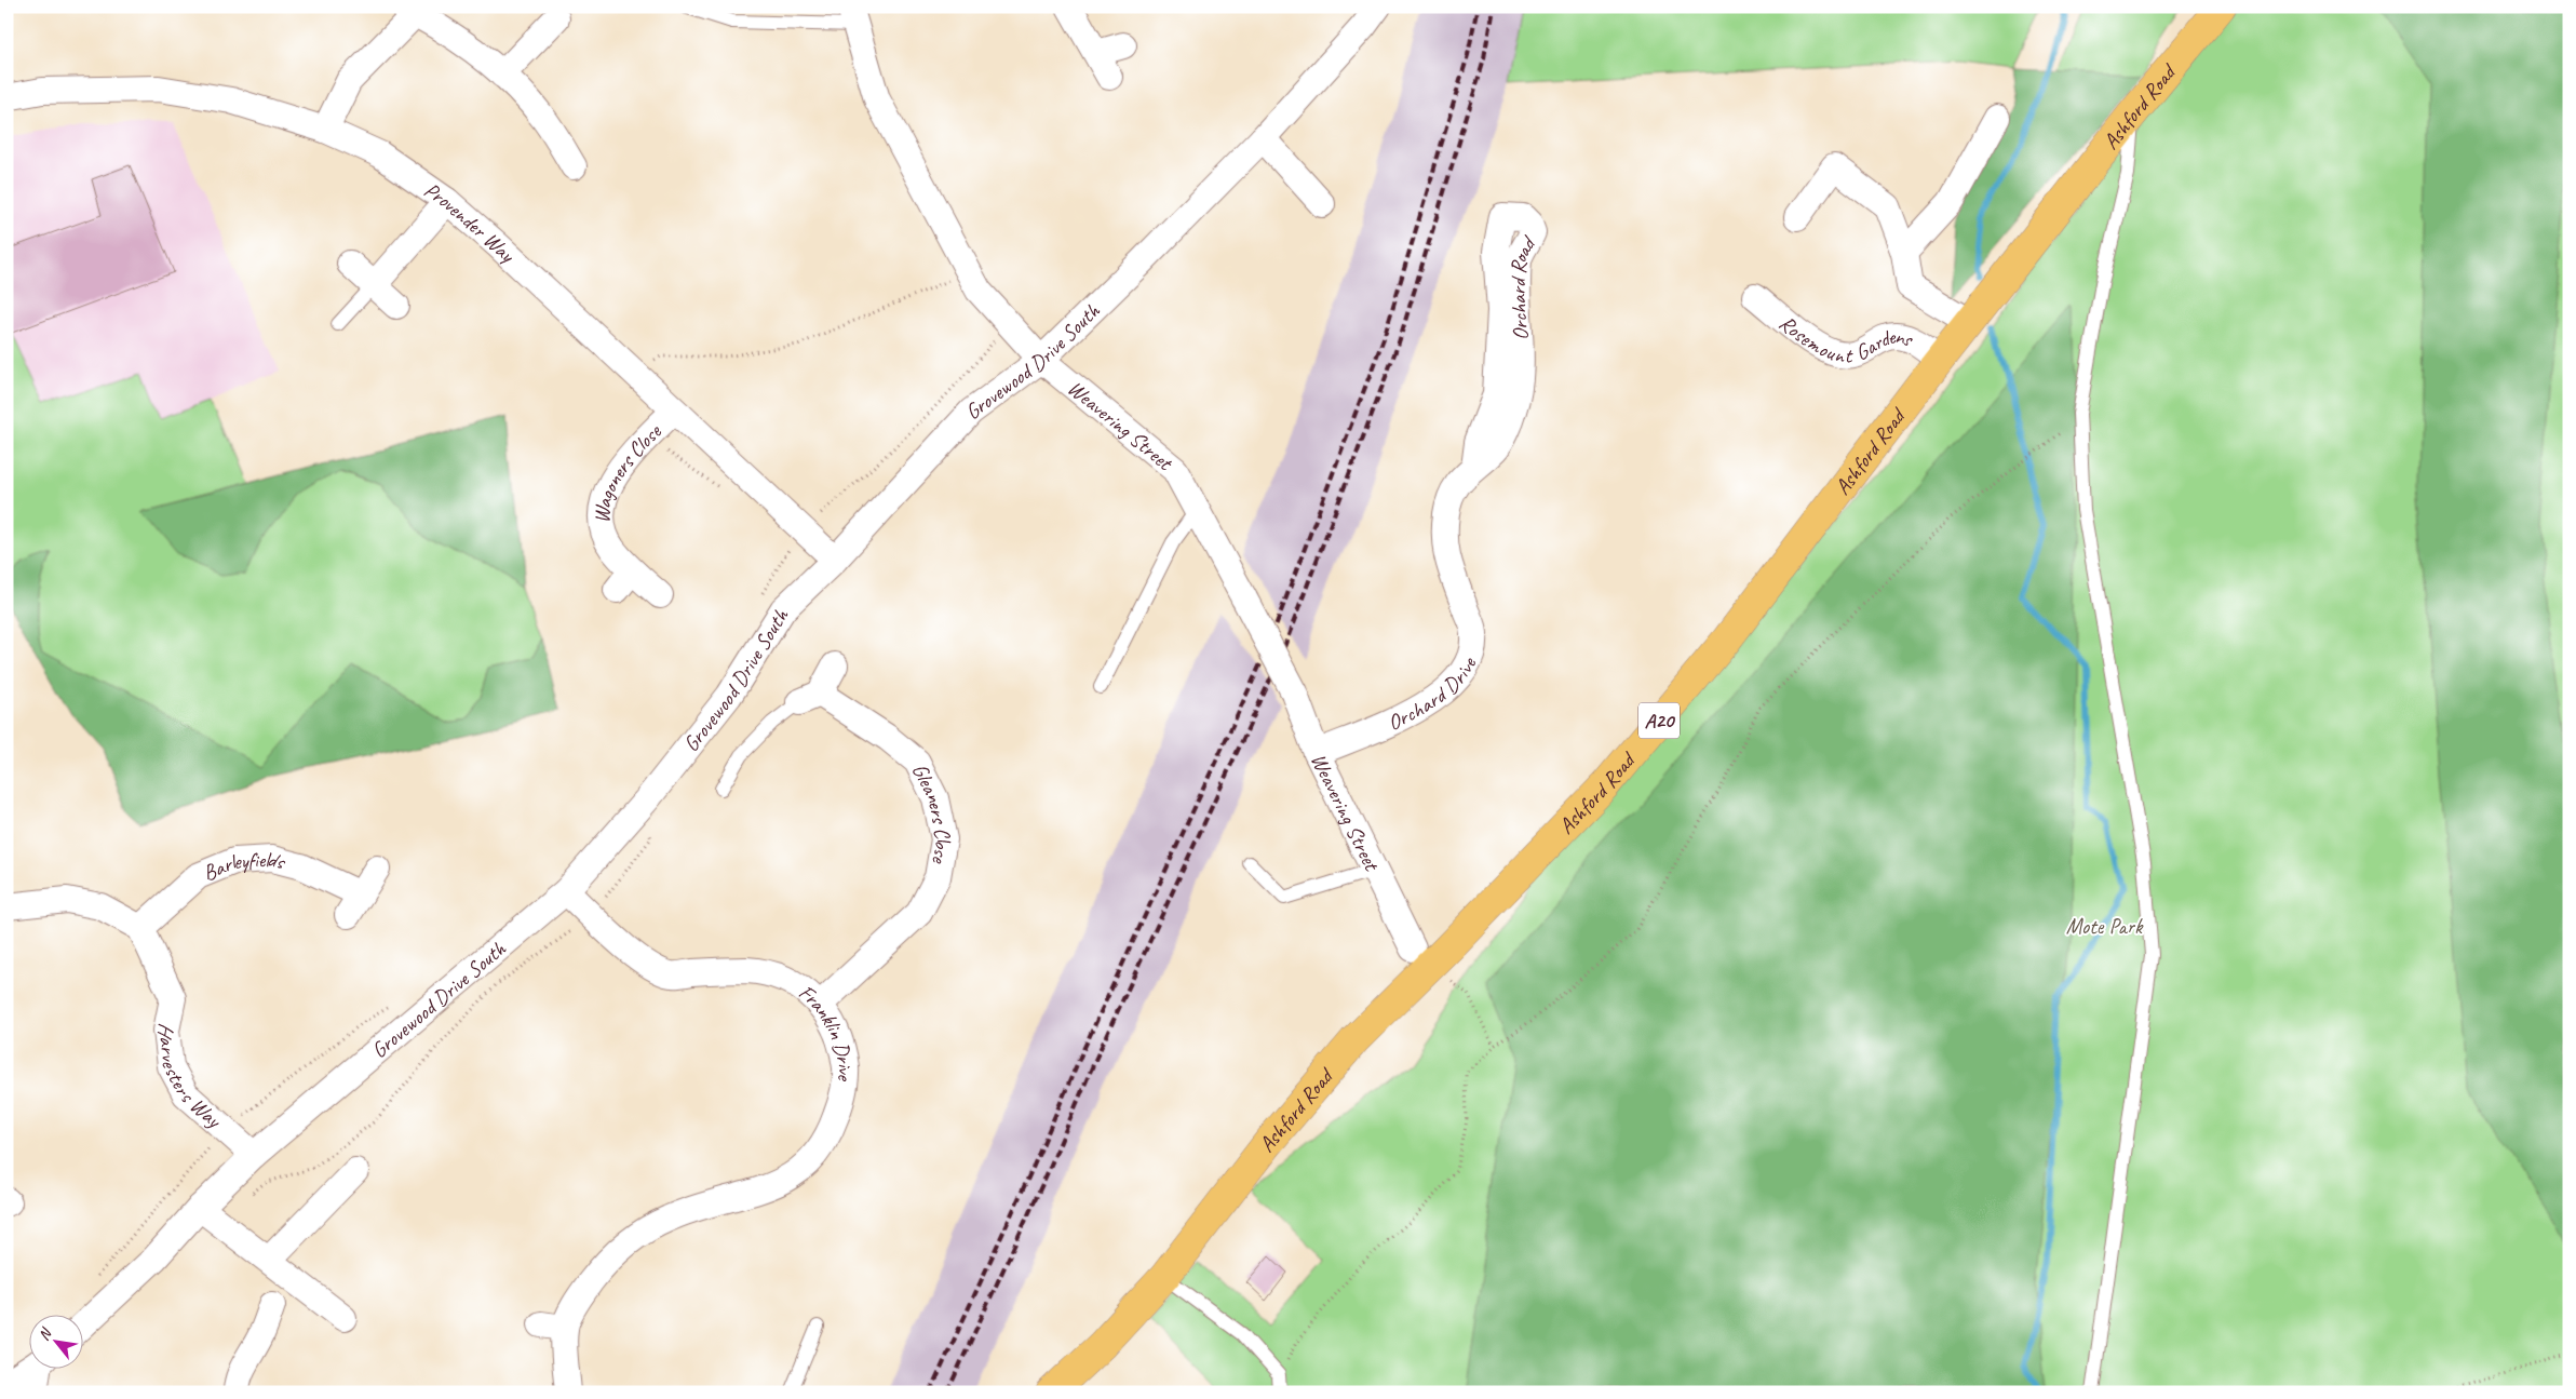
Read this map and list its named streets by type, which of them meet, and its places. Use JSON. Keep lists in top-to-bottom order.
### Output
{
  "streets": {
    "main road": ["Ashford Road", "A20"],
    "street": [
      "Provender Way",
      "Orchard Road",
      "Rosemount Gardens",
      "Grovewood Drive South",
      "Weavering Street",
      "Wagoners Close",
      "Orchard Drive",
      "Gleaners Close",
      "Barleyfields",
      "Franklin Drive",
      "Harvesters Way"
    ]
  },
  "crossings": [
    ["Ashford Road", "Rosemount Gardens"],
    ["Provender Way", "Grovewood Drive South"],
    ["Provender Way", "Wagoners Close"],
    ["Orchard Road", "Orchard Drive"],
    ["Grovewood Drive South", "Weavering Street"],
    ["Grovewood Drive South", "Franklin Drive"],
    ["Grovewood Drive South", "Harvesters Way"],
    ["Weavering Street", "Orchard Drive"],
    ["Gleaners Close", "Franklin Drive"],
    ["Barleyfields", "Harvesters Way"]
  ],
  "parks": ["Mote Park"],
  "north": "top left"
}
